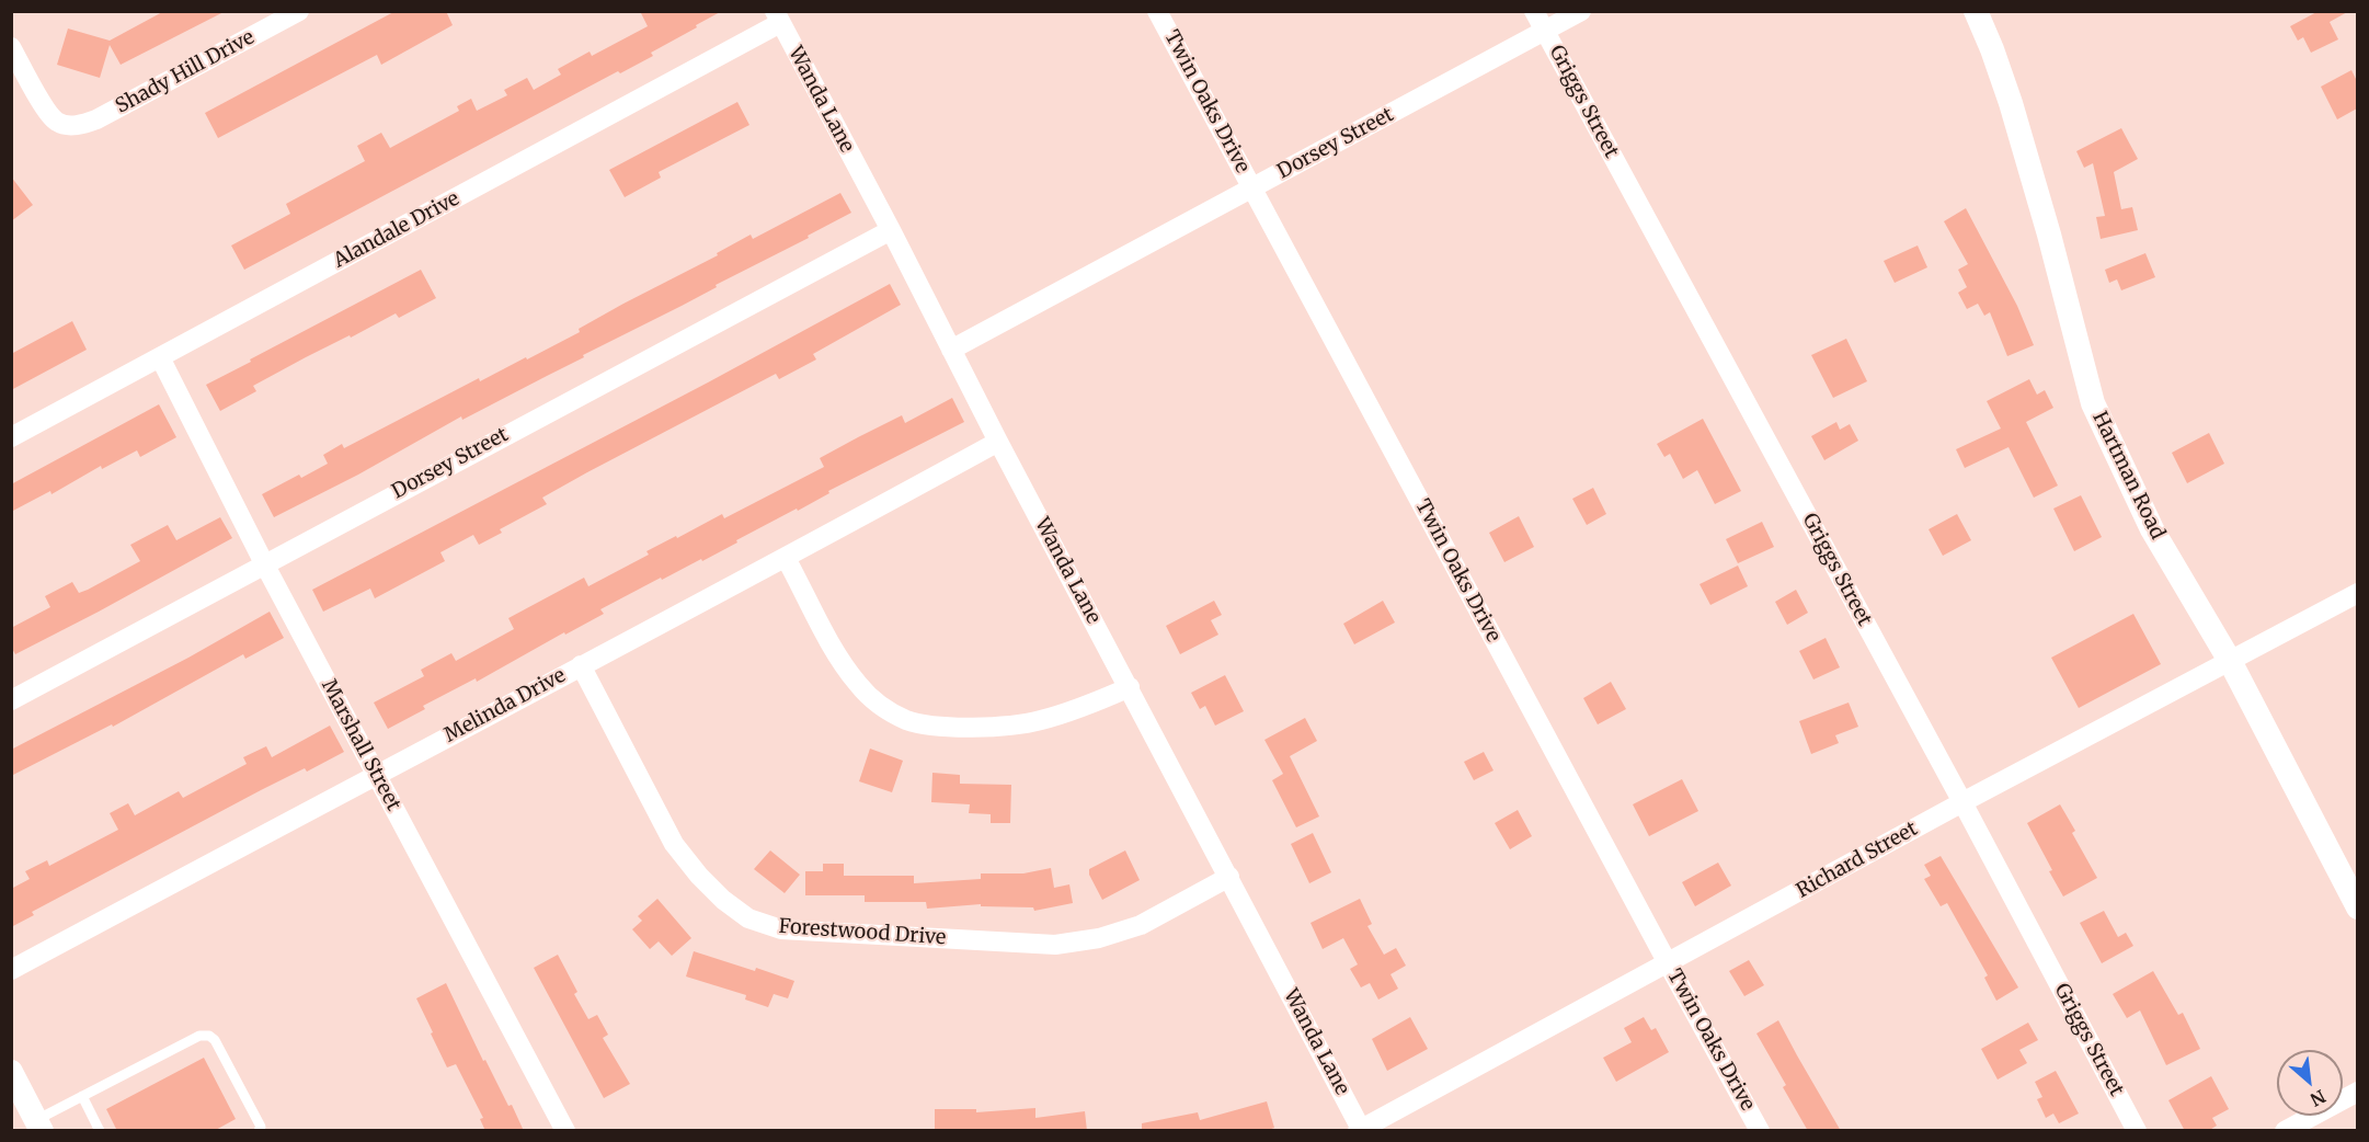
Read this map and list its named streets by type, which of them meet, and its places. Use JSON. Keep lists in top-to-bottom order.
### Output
{
  "streets": {
    "street": [
      "Shady Hill Drive",
      "Wanda Lane",
      "Twin Oaks Drive",
      "Griggs Street",
      "Dorsey Street",
      "Alandale Drive",
      "Hartman Road",
      "Melinda Drive",
      "Marshall Street",
      "Richard Street",
      "Forestwood Drive"
    ]
  },
  "crossings": [
    ["Wanda Lane", "Dorsey Street"],
    ["Wanda Lane", "Alandale Drive"],
    ["Wanda Lane", "Melinda Drive"],
    ["Wanda Lane", "Richard Street"],
    ["Wanda Lane", "Forestwood Drive"],
    ["Twin Oaks Drive", "Dorsey Street"],
    ["Twin Oaks Drive", "Richard Street"],
    ["Griggs Street", "Dorsey Street"],
    ["Griggs Street", "Richard Street"],
    ["Dorsey Street", "Marshall Street"],
    ["Alandale Drive", "Marshall Street"],
    ["Hartman Road", "Richard Street"],
    ["Melinda Drive", "Marshall Street"],
    ["Melinda Drive", "Forestwood Drive"]
  ],
  "north": "bottom right"
}
